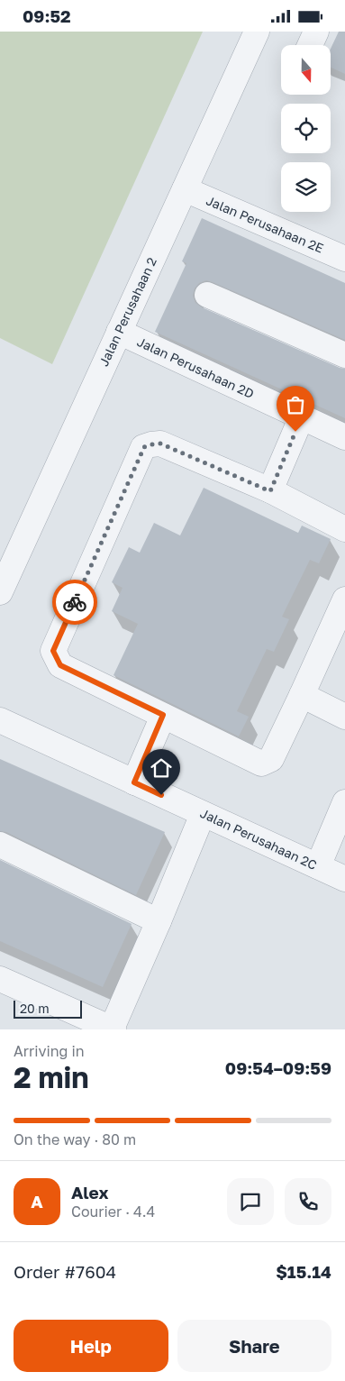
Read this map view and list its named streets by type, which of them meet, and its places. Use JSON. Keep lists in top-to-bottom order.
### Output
{
  "streets": {
    "street": [
      "Jalan Perusahaan 2E",
      "Jalan Perusahaan 2",
      "Jalan Perusahaan 2D",
      "Jalan Perusahaan 2C"
    ]
  },
  "crossings": [
    ["Jalan Perusahaan 2E", "Jalan Perusahaan 2"],
    ["Jalan Perusahaan 2", "Jalan Perusahaan 2D"]
  ],
  "scale_bar": "20 m",
  "north": "bottom",
  "page": {
    "status": "09:52",
    "scale": "20 m",
    "heading": ["2 min", "Arriving in", "09:54–09:59"],
    "panel": [
      "Alex",
      "Courier · 4.4",
      "Order #7604",
      "$15.14"
    ],
    "bar": "On the way · 80 m",
    "round": "A",
    "buttons": ["Help", "Share"]
  }
}
